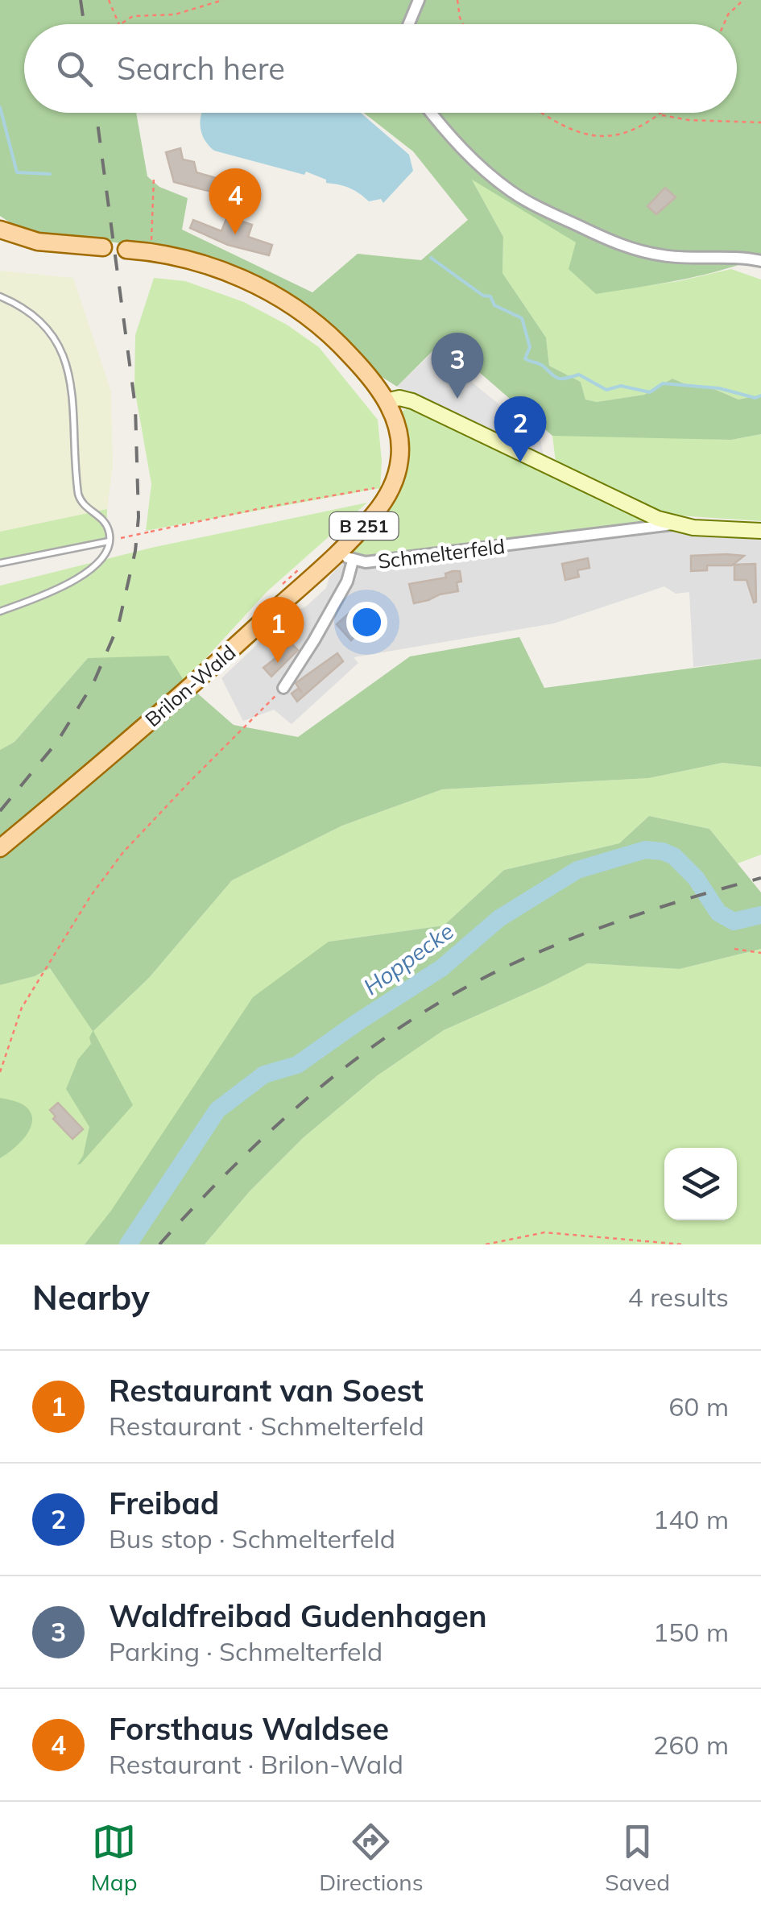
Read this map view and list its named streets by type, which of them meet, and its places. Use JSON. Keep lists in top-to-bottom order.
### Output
{
  "streets": {
    "main road": ["B 251", "Schmelterfeld", "Brilon-Wald"]
  },
  "crossings": [
    ["Schmelterfeld", "Brilon-Wald"]
  ],
  "water": ["Hoppecke"],
  "page": {
    "search": "Search here",
    "pins": [
      "4",
      "3",
      "2",
      "1"
    ],
    "heading": ["Nearby", "4 results"],
    "list": [
      {
        "mark": "1",
        "name": "Restaurant van Soest",
        "note": "Restaurant · Schmelterfeld",
        "value": "60 m"
      },
      {
        "mark": "2",
        "name": "Freibad",
        "note": "Bus stop · Schmelterfeld",
        "value": "140 m"
      },
      {
        "mark": "3",
        "name": "Waldfreibad Gudenhagen",
        "note": "Parking · Schmelterfeld",
        "value": "150 m"
      },
      {
        "mark": "4",
        "name": "Forsthaus Waldsee",
        "note": "Restaurant · Brilon-Wald",
        "value": "260 m"
      }
    ],
    "nav": ["Map", "Directions", "Saved"]
  }
}
